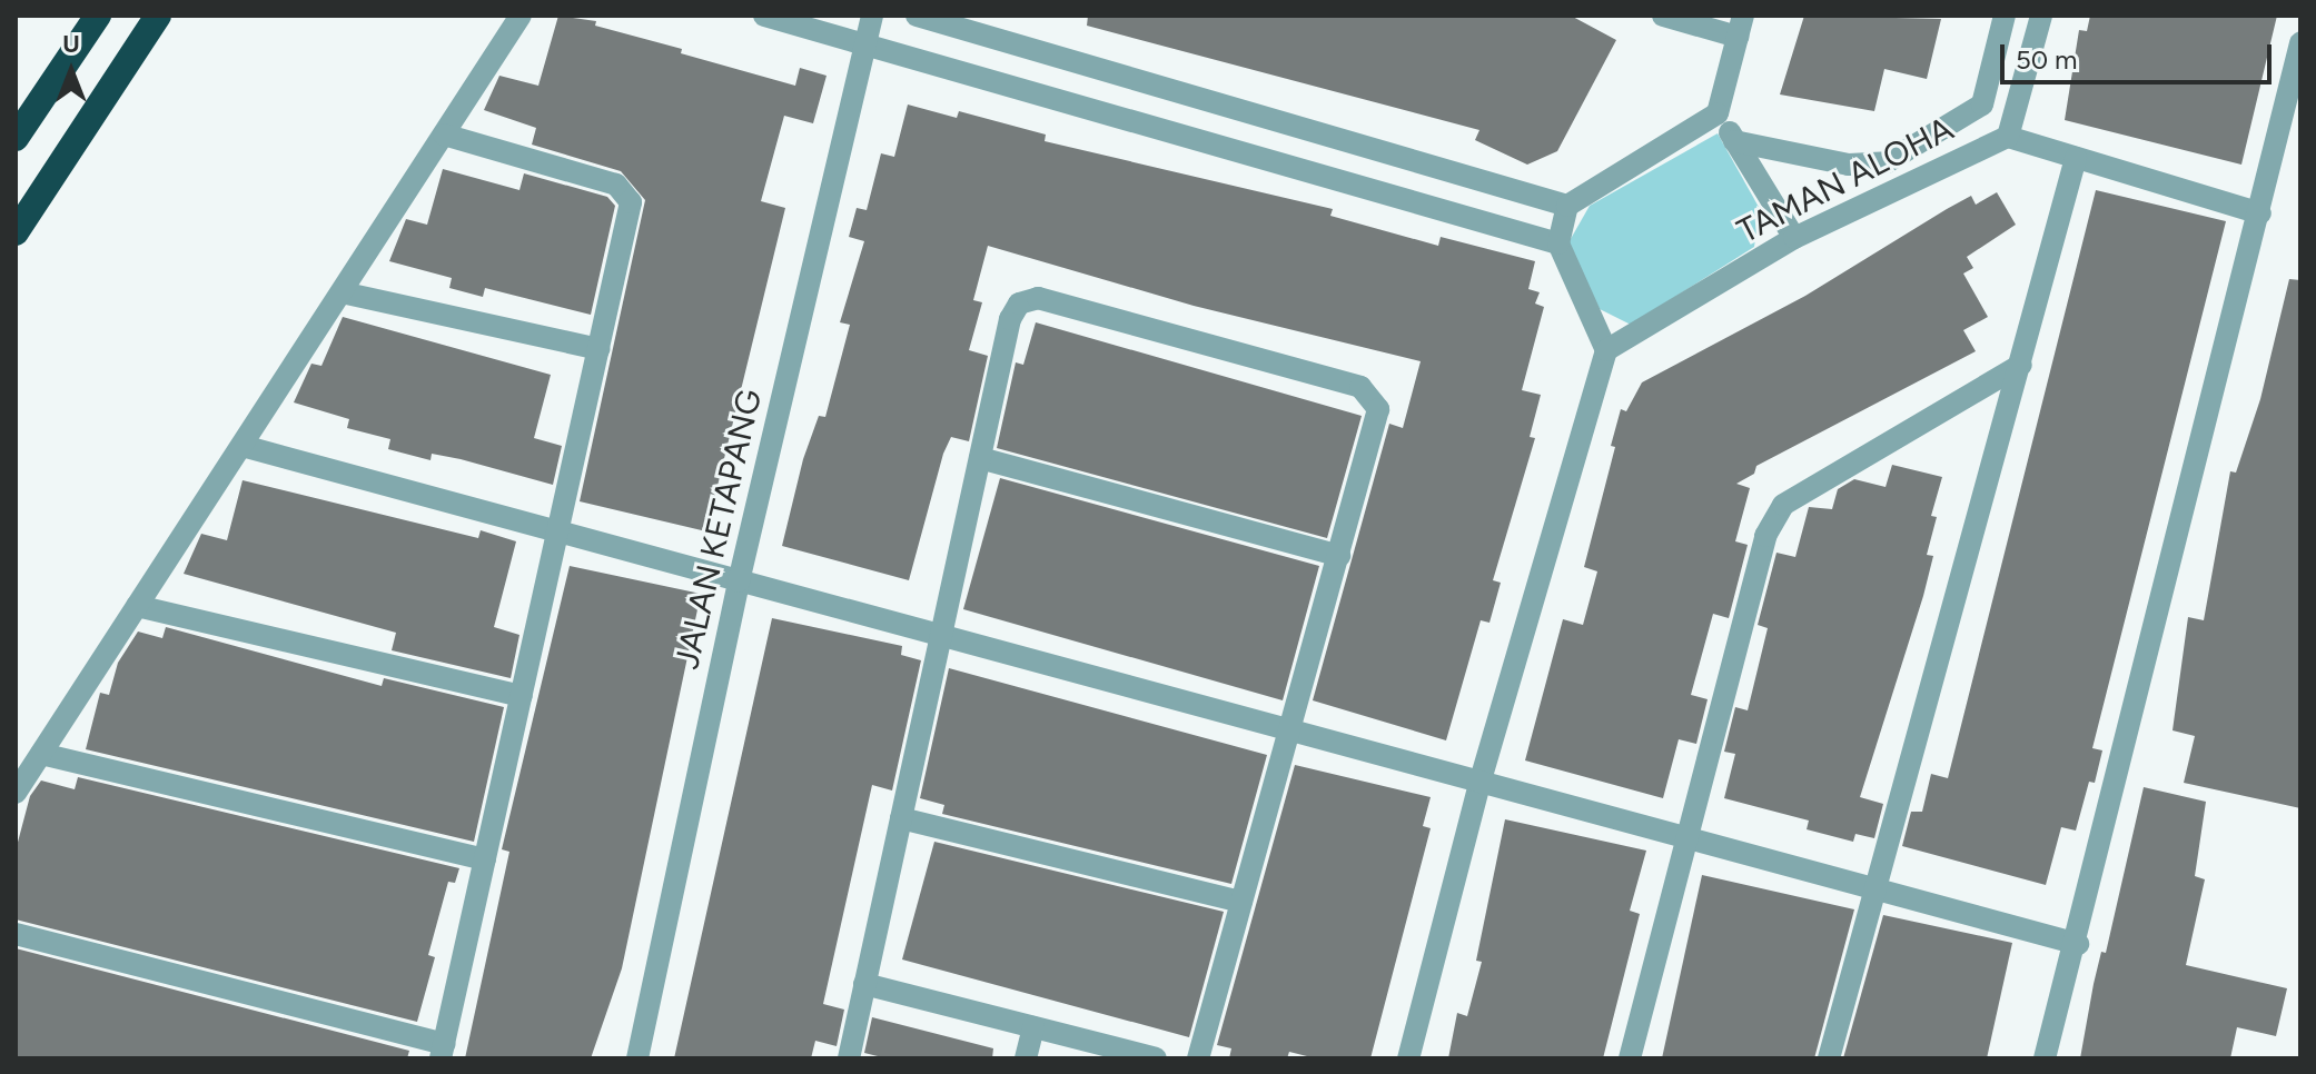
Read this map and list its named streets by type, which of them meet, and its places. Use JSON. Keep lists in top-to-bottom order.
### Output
{
  "streets": {
    "street": ["TAMAN ALOHA", "JALAN KETAPANG"]
  },
  "scale_bar": "50 m",
  "north": "top"
}
